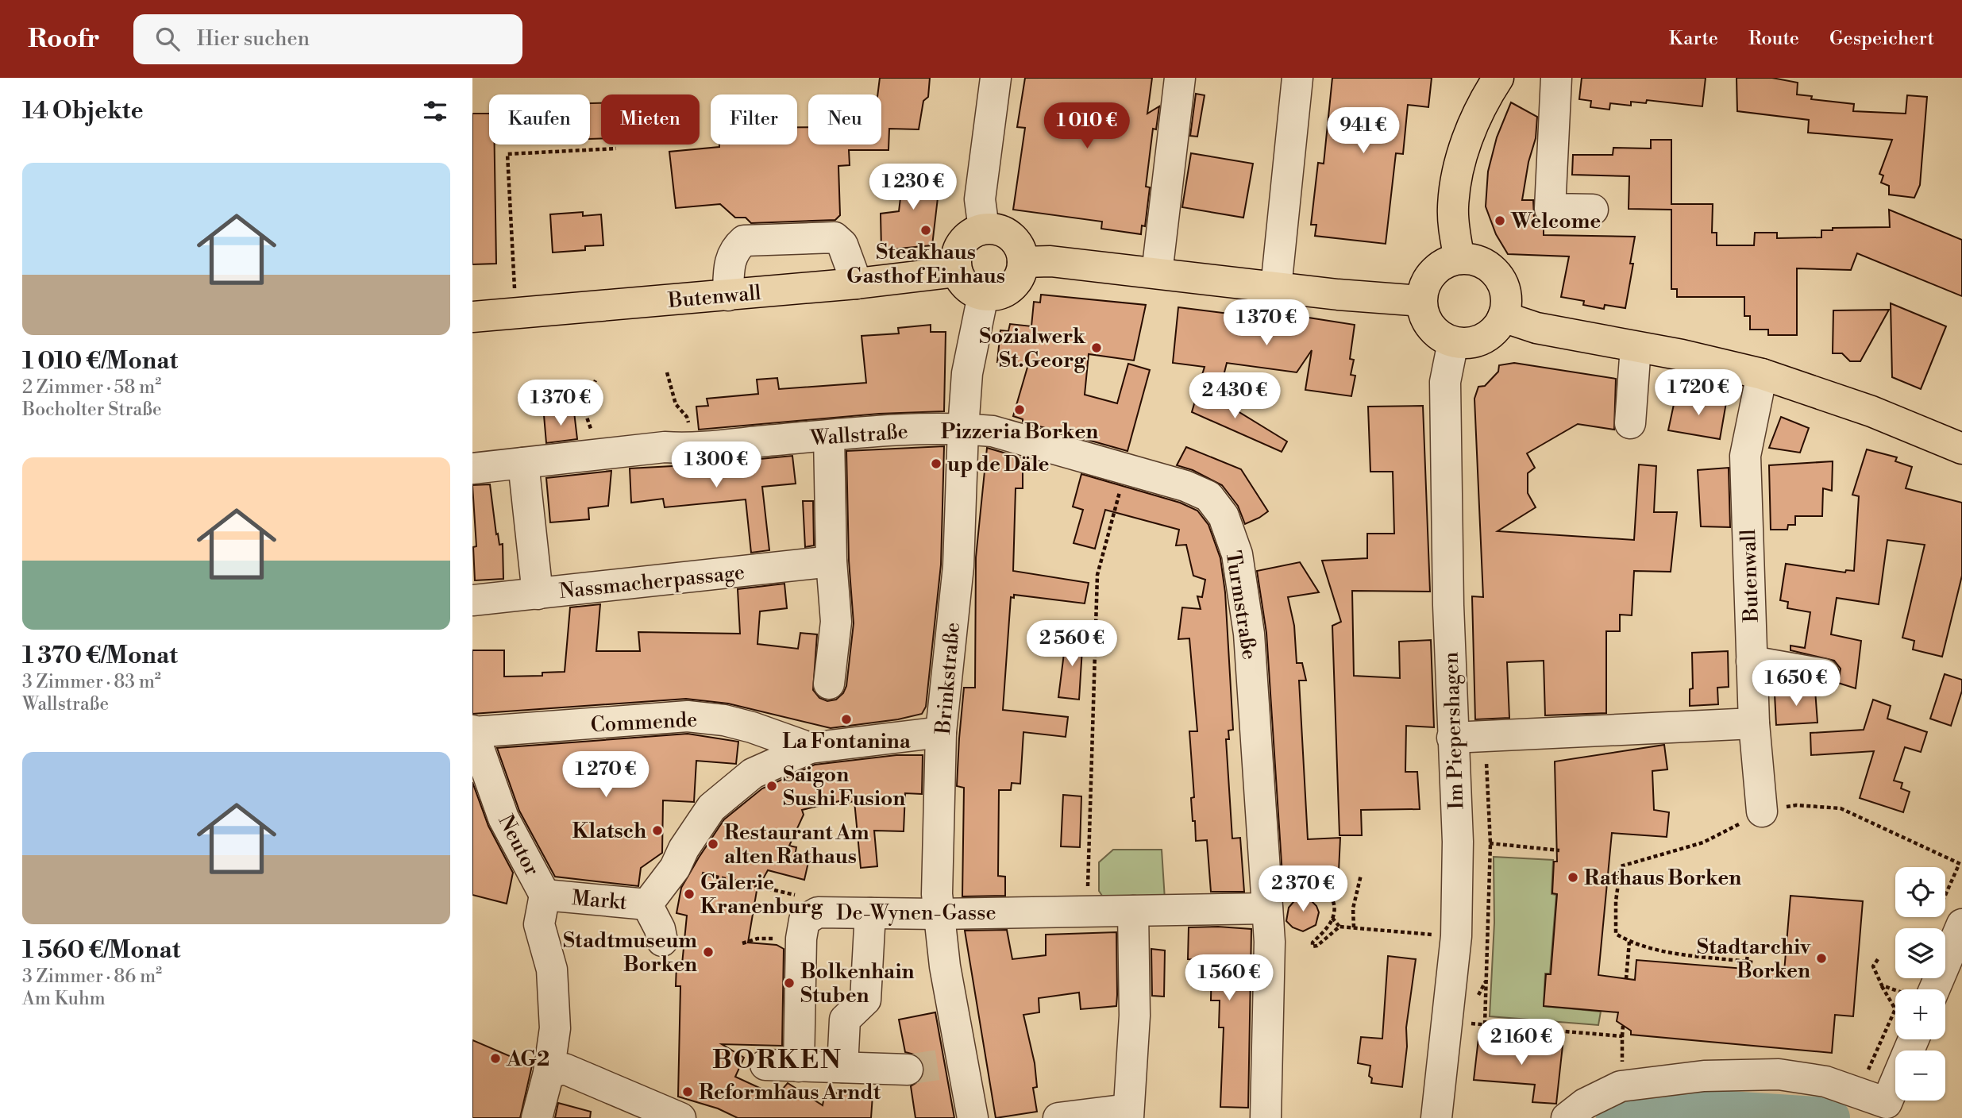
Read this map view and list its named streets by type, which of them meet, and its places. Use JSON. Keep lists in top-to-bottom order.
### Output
{
  "streets": {
    "main road": ["Butenwall"],
    "street": [
      "Wallstraße",
      "Nassmacherpassage",
      "Turmstraße",
      "Brinkstraße",
      "Commende",
      "Im Piepershagen",
      "Neutor",
      "Markt",
      "De-Wynen-Gasse"
    ]
  },
  "crossings": [
    ["Butenwall", "Brinkstraße"],
    ["Wallstraße", "Turmstraße"],
    ["Wallstraße", "Brinkstraße"],
    ["Turmstraße", "Brinkstraße"],
    ["Turmstraße", "De-Wynen-Gasse"],
    ["Brinkstraße", "De-Wynen-Gasse"],
    ["Commende", "Neutor"],
    ["Neutor", "Markt"]
  ],
  "districts": ["BORKEN"],
  "places": [
    "Welcome",
    "Steakhaus Gasthof Einhaus",
    "Sozialwerk St.Georg",
    "Pizzeria Borken",
    "up de Däle",
    "La Fontanina",
    "Saigon Sushi Fusion",
    "Klatsch",
    "Restaurant Am alten Rathaus",
    "Rathaus Borken",
    "Galerie Kranenburg",
    "Stadtmuseum Borken",
    "Stadtarchiv Borken",
    "Bolkenhain Stuben",
    "AG2",
    "Reformhaus Arndt"
  ],
  "page": {
    "header": "Roofr",
    "search": "Hier suchen",
    "nav": ["Karte", "Route", "Gespeichert"],
    "heading": "14 Objekte",
    "chip": [
      "Kaufen",
      "Mieten",
      "Filter",
      "Neu"
    ],
    "price": [
      "1 010 €",
      "941 €",
      "1 230 €",
      "1 370 €",
      "1 720 €",
      "2 430 €",
      "1 370 €",
      "1 300 €",
      "2 560 €",
      "1 650 €",
      "1 270 €",
      "2 370 €",
      "1 560 €",
      "2 160 €"
    ],
    "list": [
      {
        "name": "1 010 €/Monat",
        "note": "2 Zimmer · 58 m² · Bocholter Straße"
      },
      {
        "name": "1 370 €/Monat",
        "note": "3 Zimmer · 83 m² · Wallstraße"
      },
      {
        "name": "1 560 €/Monat",
        "note": "3 Zimmer · 86 m² · Am Kuhm"
      }
    ],
    "map_buttons": ["+", "−"]
  }
}
